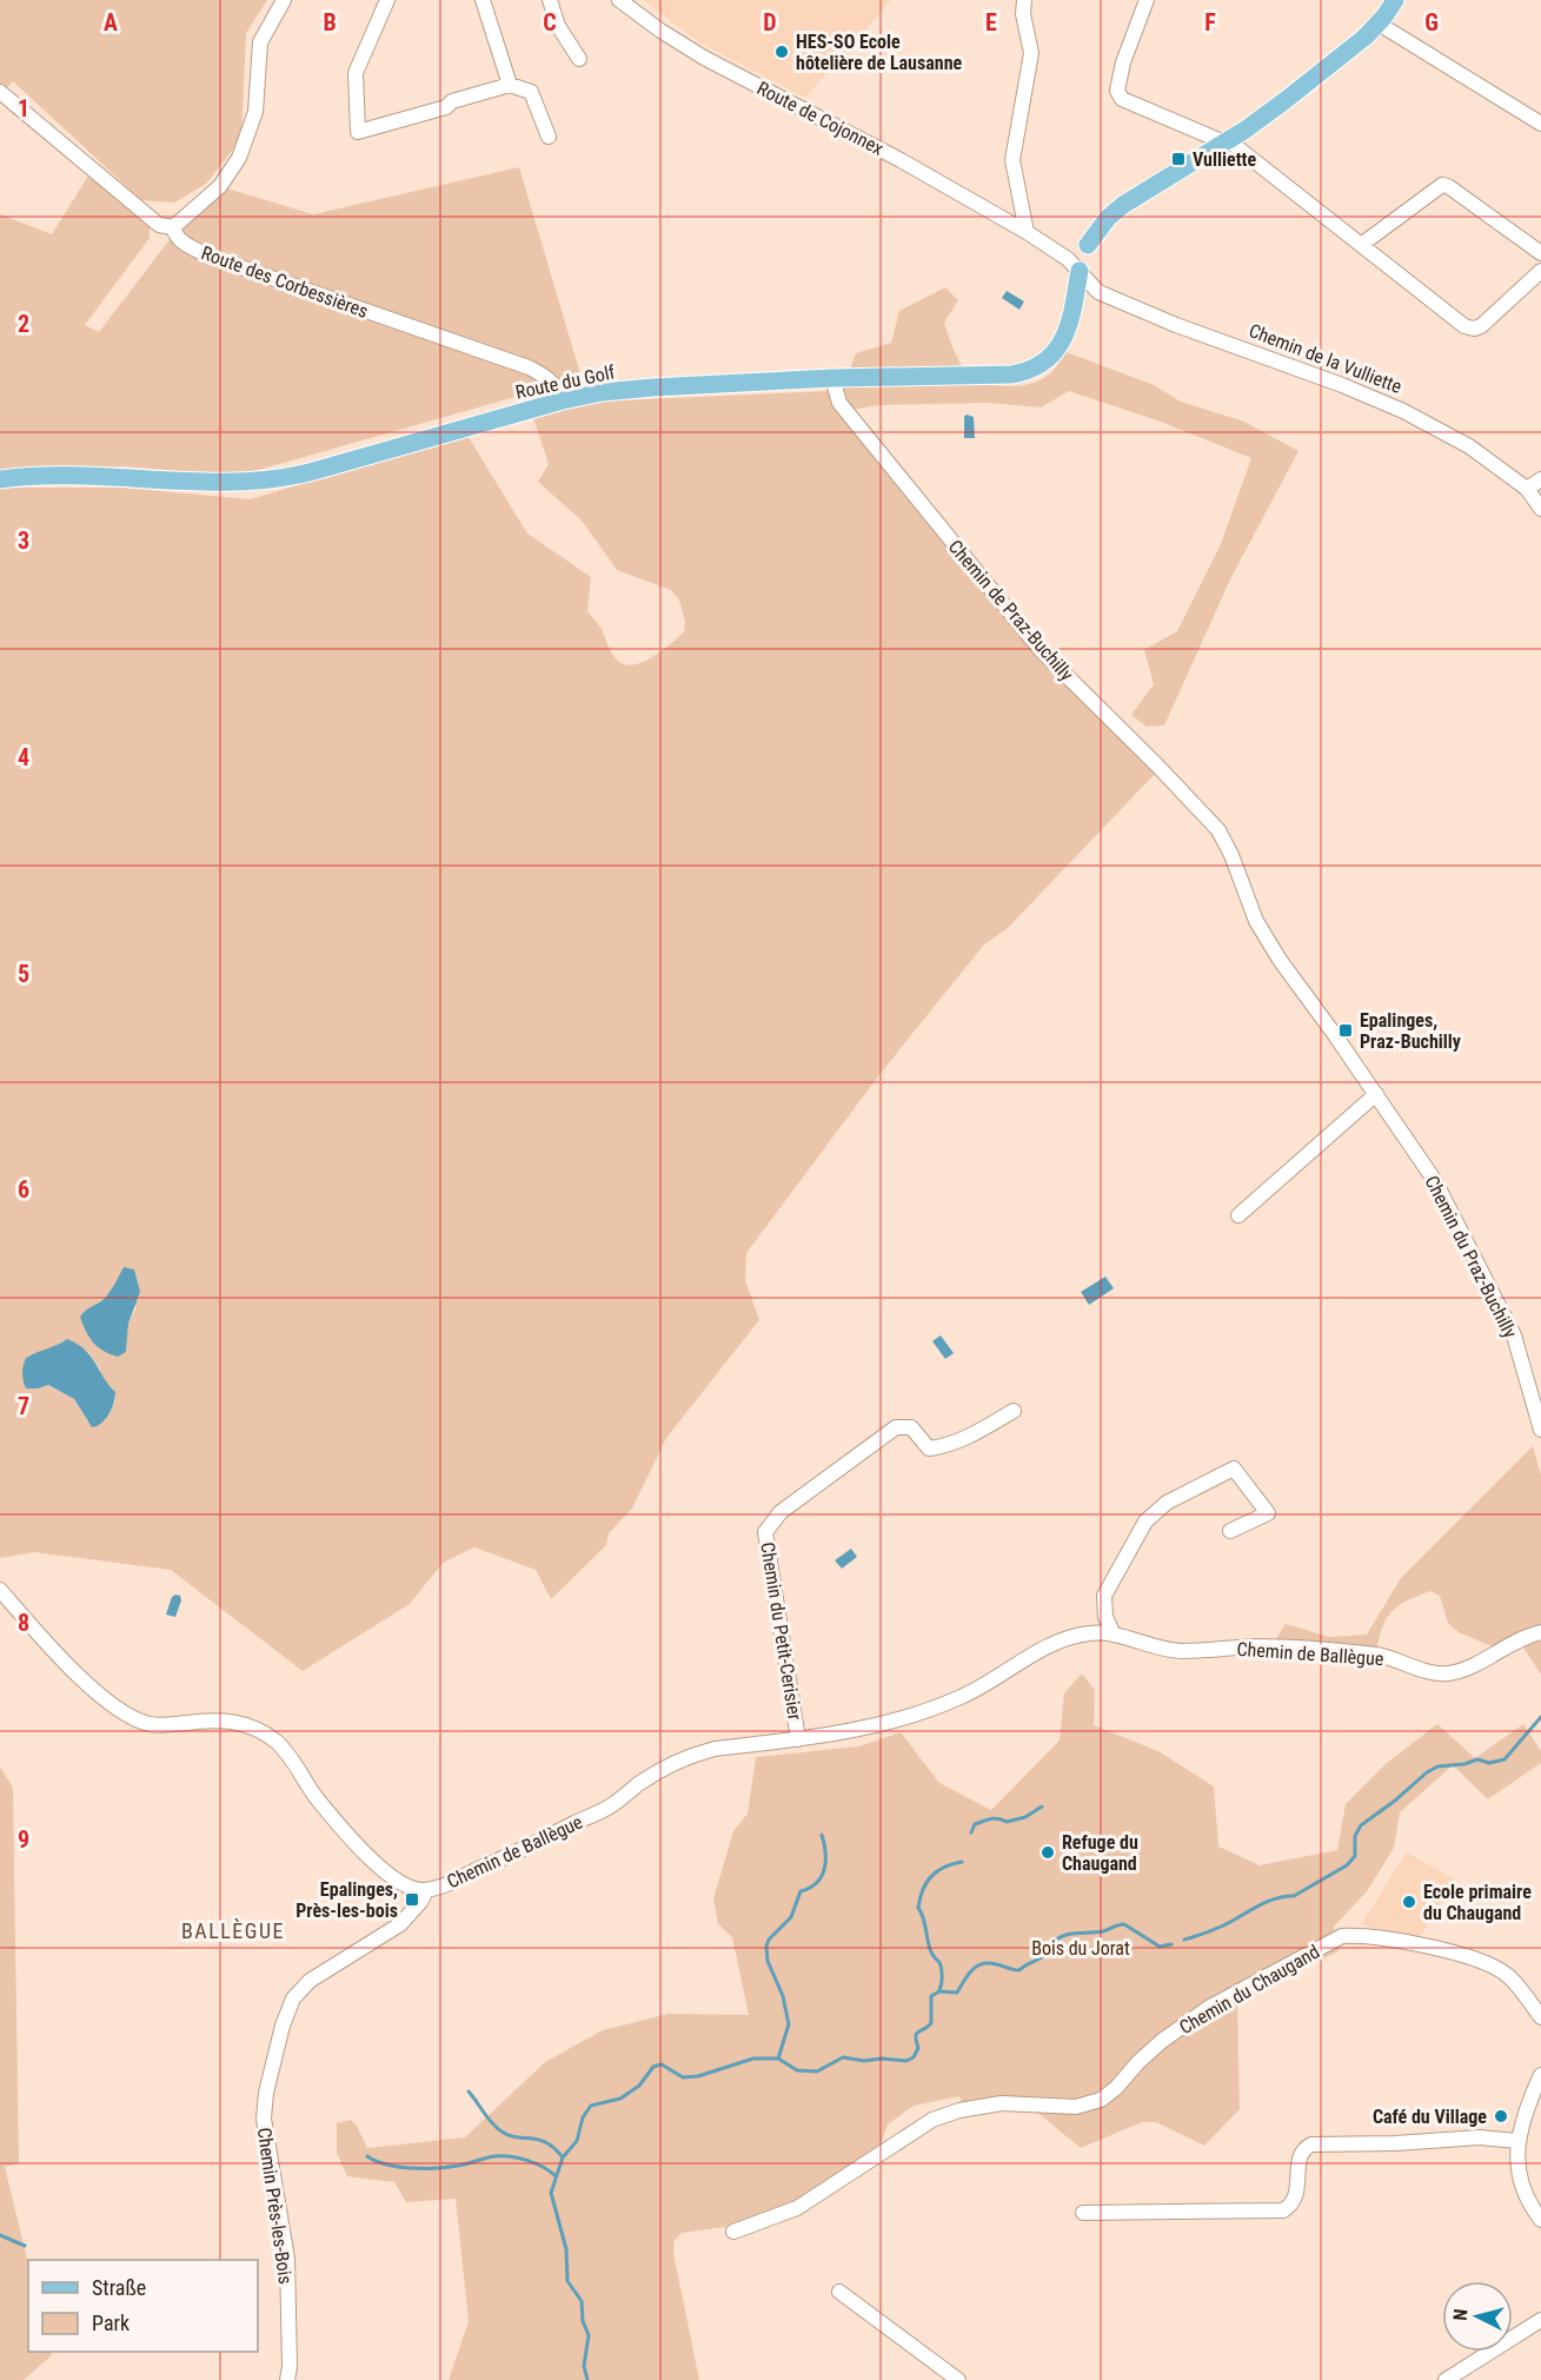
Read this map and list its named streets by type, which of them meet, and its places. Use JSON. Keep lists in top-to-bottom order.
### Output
{
  "streets": {
    "main road": ["Route du Golf"],
    "street": [
      "Route de Cojonnex",
      "Route des Corbessières",
      "Chemin de la Vulliette",
      "Chemin de Praz-Buchilly",
      "Chemin du Praz-Buchilly",
      "Chemin du Petit-Cerisier",
      "Chemin de Ballègue",
      "Chemin du Chaugand",
      "Chemin Près-les-Bois"
    ]
  },
  "crossings": [
    ["Route de Cojonnex", "Chemin de la Vulliette"],
    ["Route de Cojonnex", "Route du Golf"],
    ["Route des Corbessières", "Route du Golf"],
    ["Chemin de la Vulliette", "Route du Golf"],
    ["Route du Golf", "Chemin de Praz-Buchilly"],
    ["Chemin de Praz-Buchilly", "Chemin du Praz-Buchilly"],
    ["Chemin du Petit-Cerisier", "Chemin de Ballègue"],
    ["Chemin de Ballègue", "Chemin Près-les-Bois"]
  ],
  "districts": ["BALLÈGUE"],
  "parks": ["Bois du Jorat"],
  "places": {
    "other": [
      "HES-SO Ecole hôtelière de Lausanne",
      "Refuge du Chaugand",
      "Ecole primaire du Chaugand",
      "Café du Village"
    ],
    "transit": ["Vulliette", "Epalinges, Praz-Buchilly", "Epalinges, Près-les-bois"]
  },
  "legend": ["Straße", "Park"],
  "north": "left",
  "grid": {
    "columns": [
      "A",
      "B",
      "C",
      "D",
      "E",
      "F",
      "G"
    ],
    "rows": [
      "1",
      "2",
      "3",
      "4",
      "5",
      "6",
      "7",
      "8",
      "9"
    ]
  }
}
